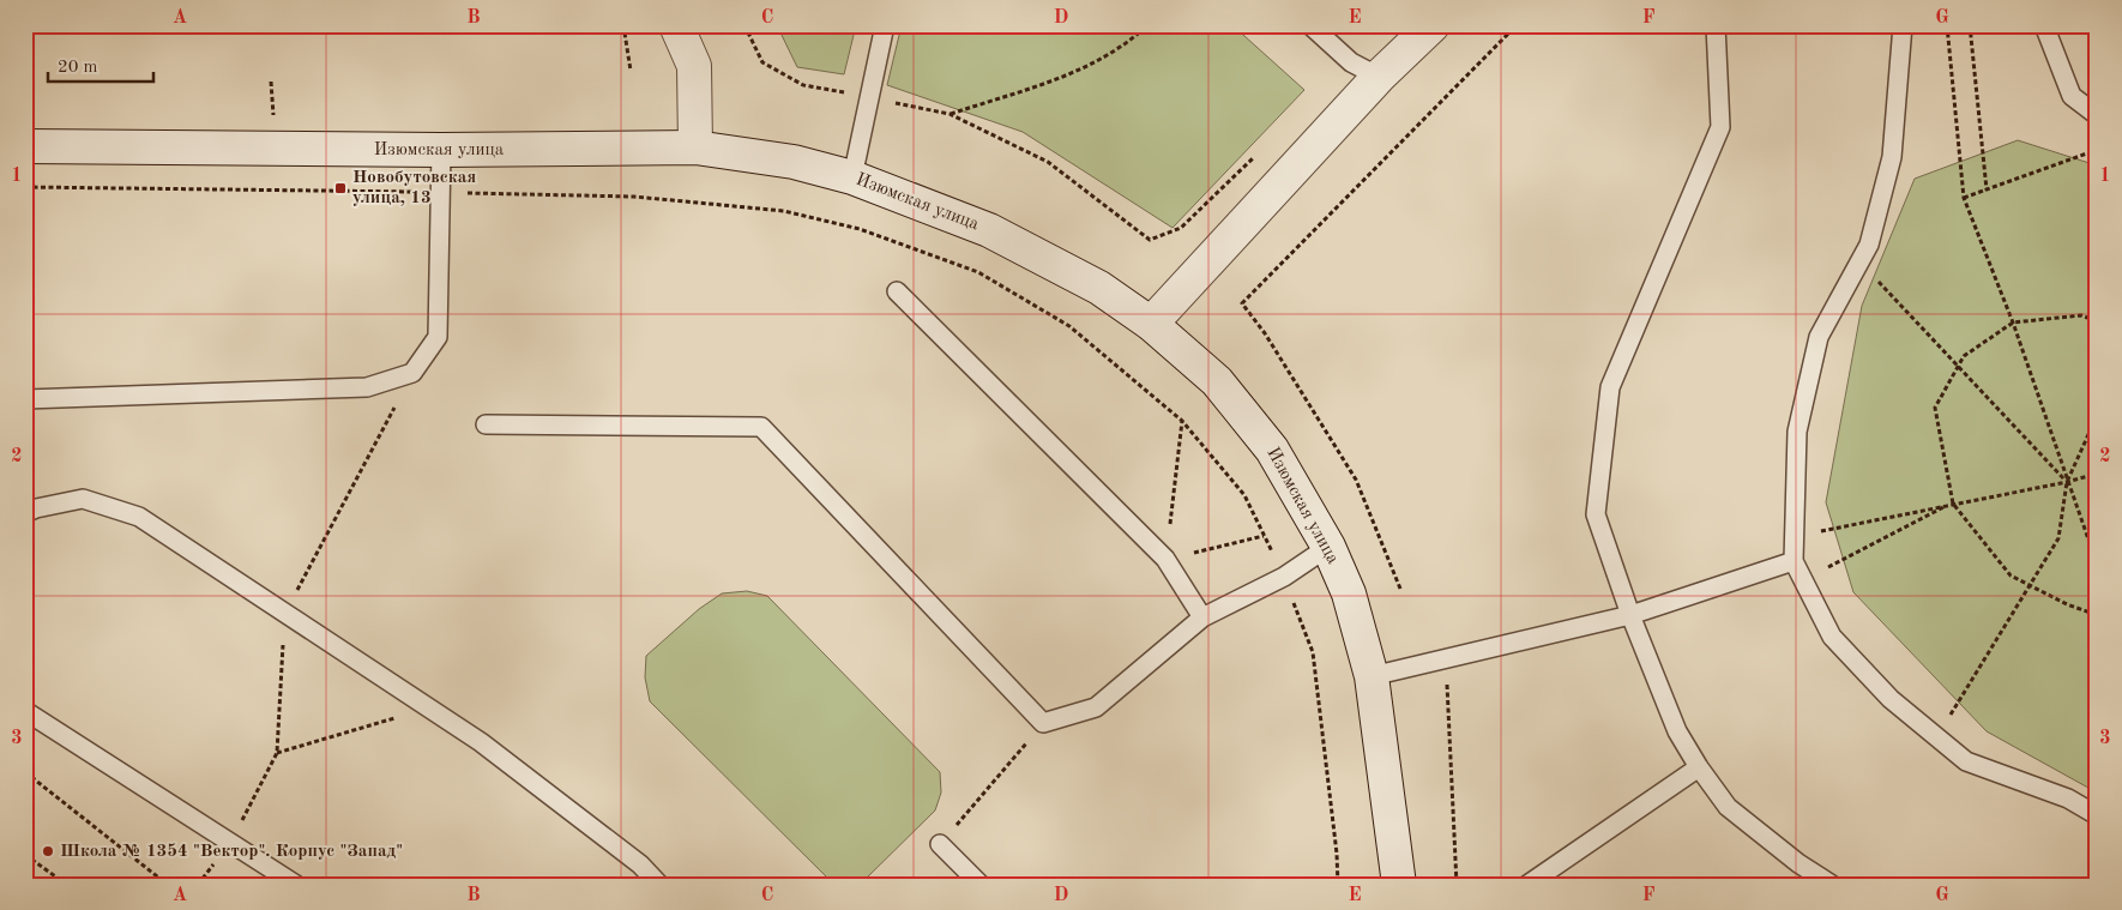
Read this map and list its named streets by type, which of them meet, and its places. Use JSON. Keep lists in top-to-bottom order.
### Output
{
  "streets": {
    "street": ["Изюмская улица"]
  },
  "places": {
    "transit": ["Новобутовская улица, 13"],
    "other": ["Школа № 1354 \"Вектор\". Корпус \"Запад\""]
  },
  "scale_bar": "20 m",
  "grid": {
    "columns": [
      "A",
      "B",
      "C",
      "D",
      "E",
      "F",
      "G"
    ],
    "rows": ["1", "2", "3"]
  }
}
